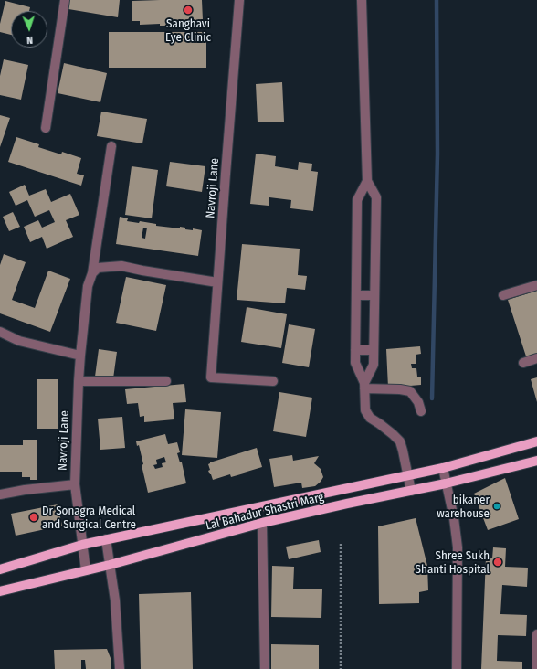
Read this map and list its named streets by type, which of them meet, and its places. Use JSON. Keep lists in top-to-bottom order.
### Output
{
  "streets": {
    "main road": ["Lal Bahadur Shastri Marg"],
    "street": ["Navroji Lane"]
  },
  "crossings": [
    ["Navroji Lane", "Lal Bahadur Shastri Marg"]
  ],
  "places": [
    "Sanghavi Eye Clinic",
    "bikaner warehouse",
    "Dr Sonagra Medical and Surgical Centre",
    "Shree Sukh Shanti Hospital"
  ],
  "north": "bottom"
}
